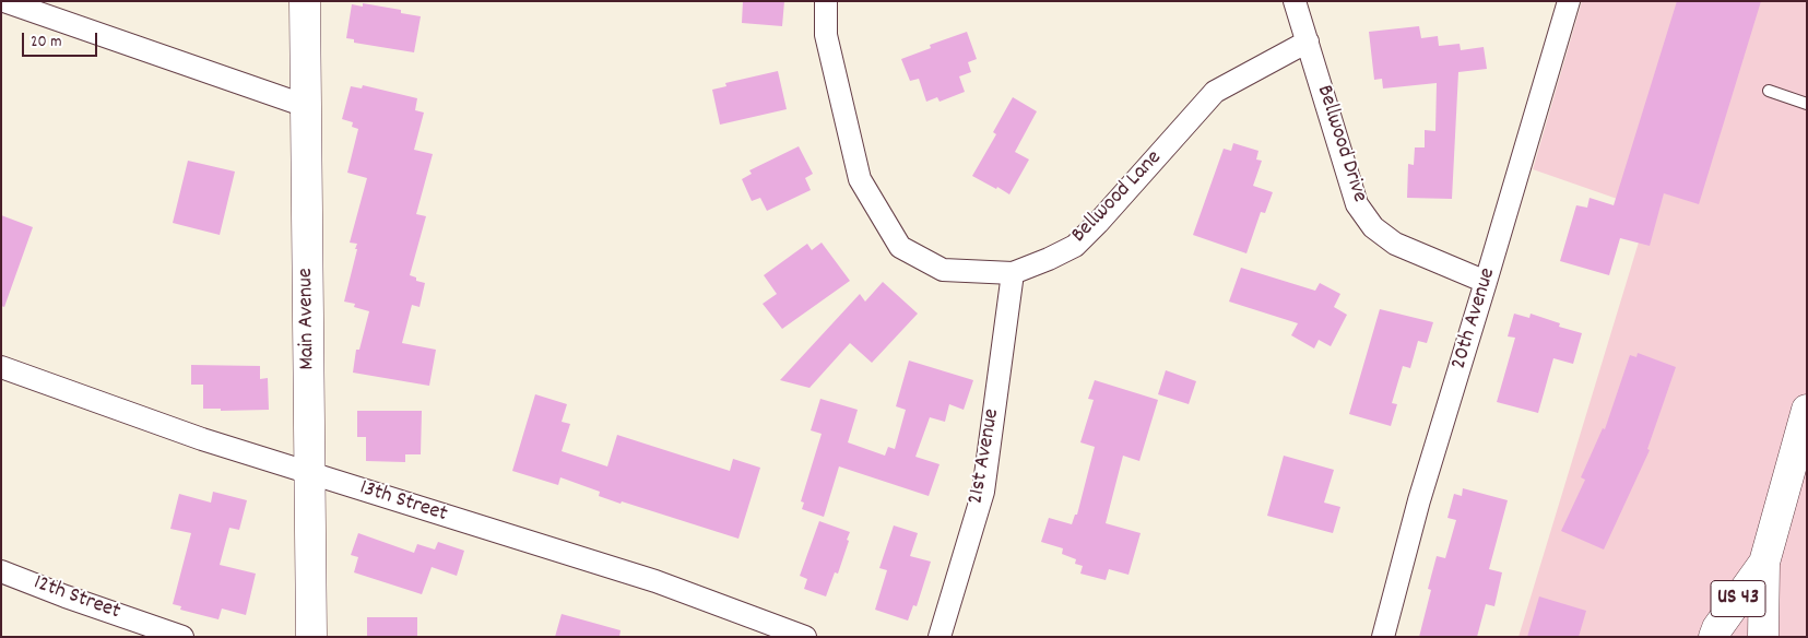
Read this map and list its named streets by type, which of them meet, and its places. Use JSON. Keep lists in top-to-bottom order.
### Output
{
  "streets": {
    "main road": ["Main Avenue", "US 43"],
    "street": [
      "Bellwood Drive",
      "Bellwood Lane",
      "20th Avenue",
      "21st Avenue",
      "13th Street",
      "12th Street"
    ]
  },
  "crossings": [
    ["Bellwood Drive", "Bellwood Lane"],
    ["Bellwood Drive", "20th Avenue"],
    ["Bellwood Lane", "21st Avenue"],
    ["Main Avenue", "13th Street"]
  ],
  "scale_bar": "20 m"
}
